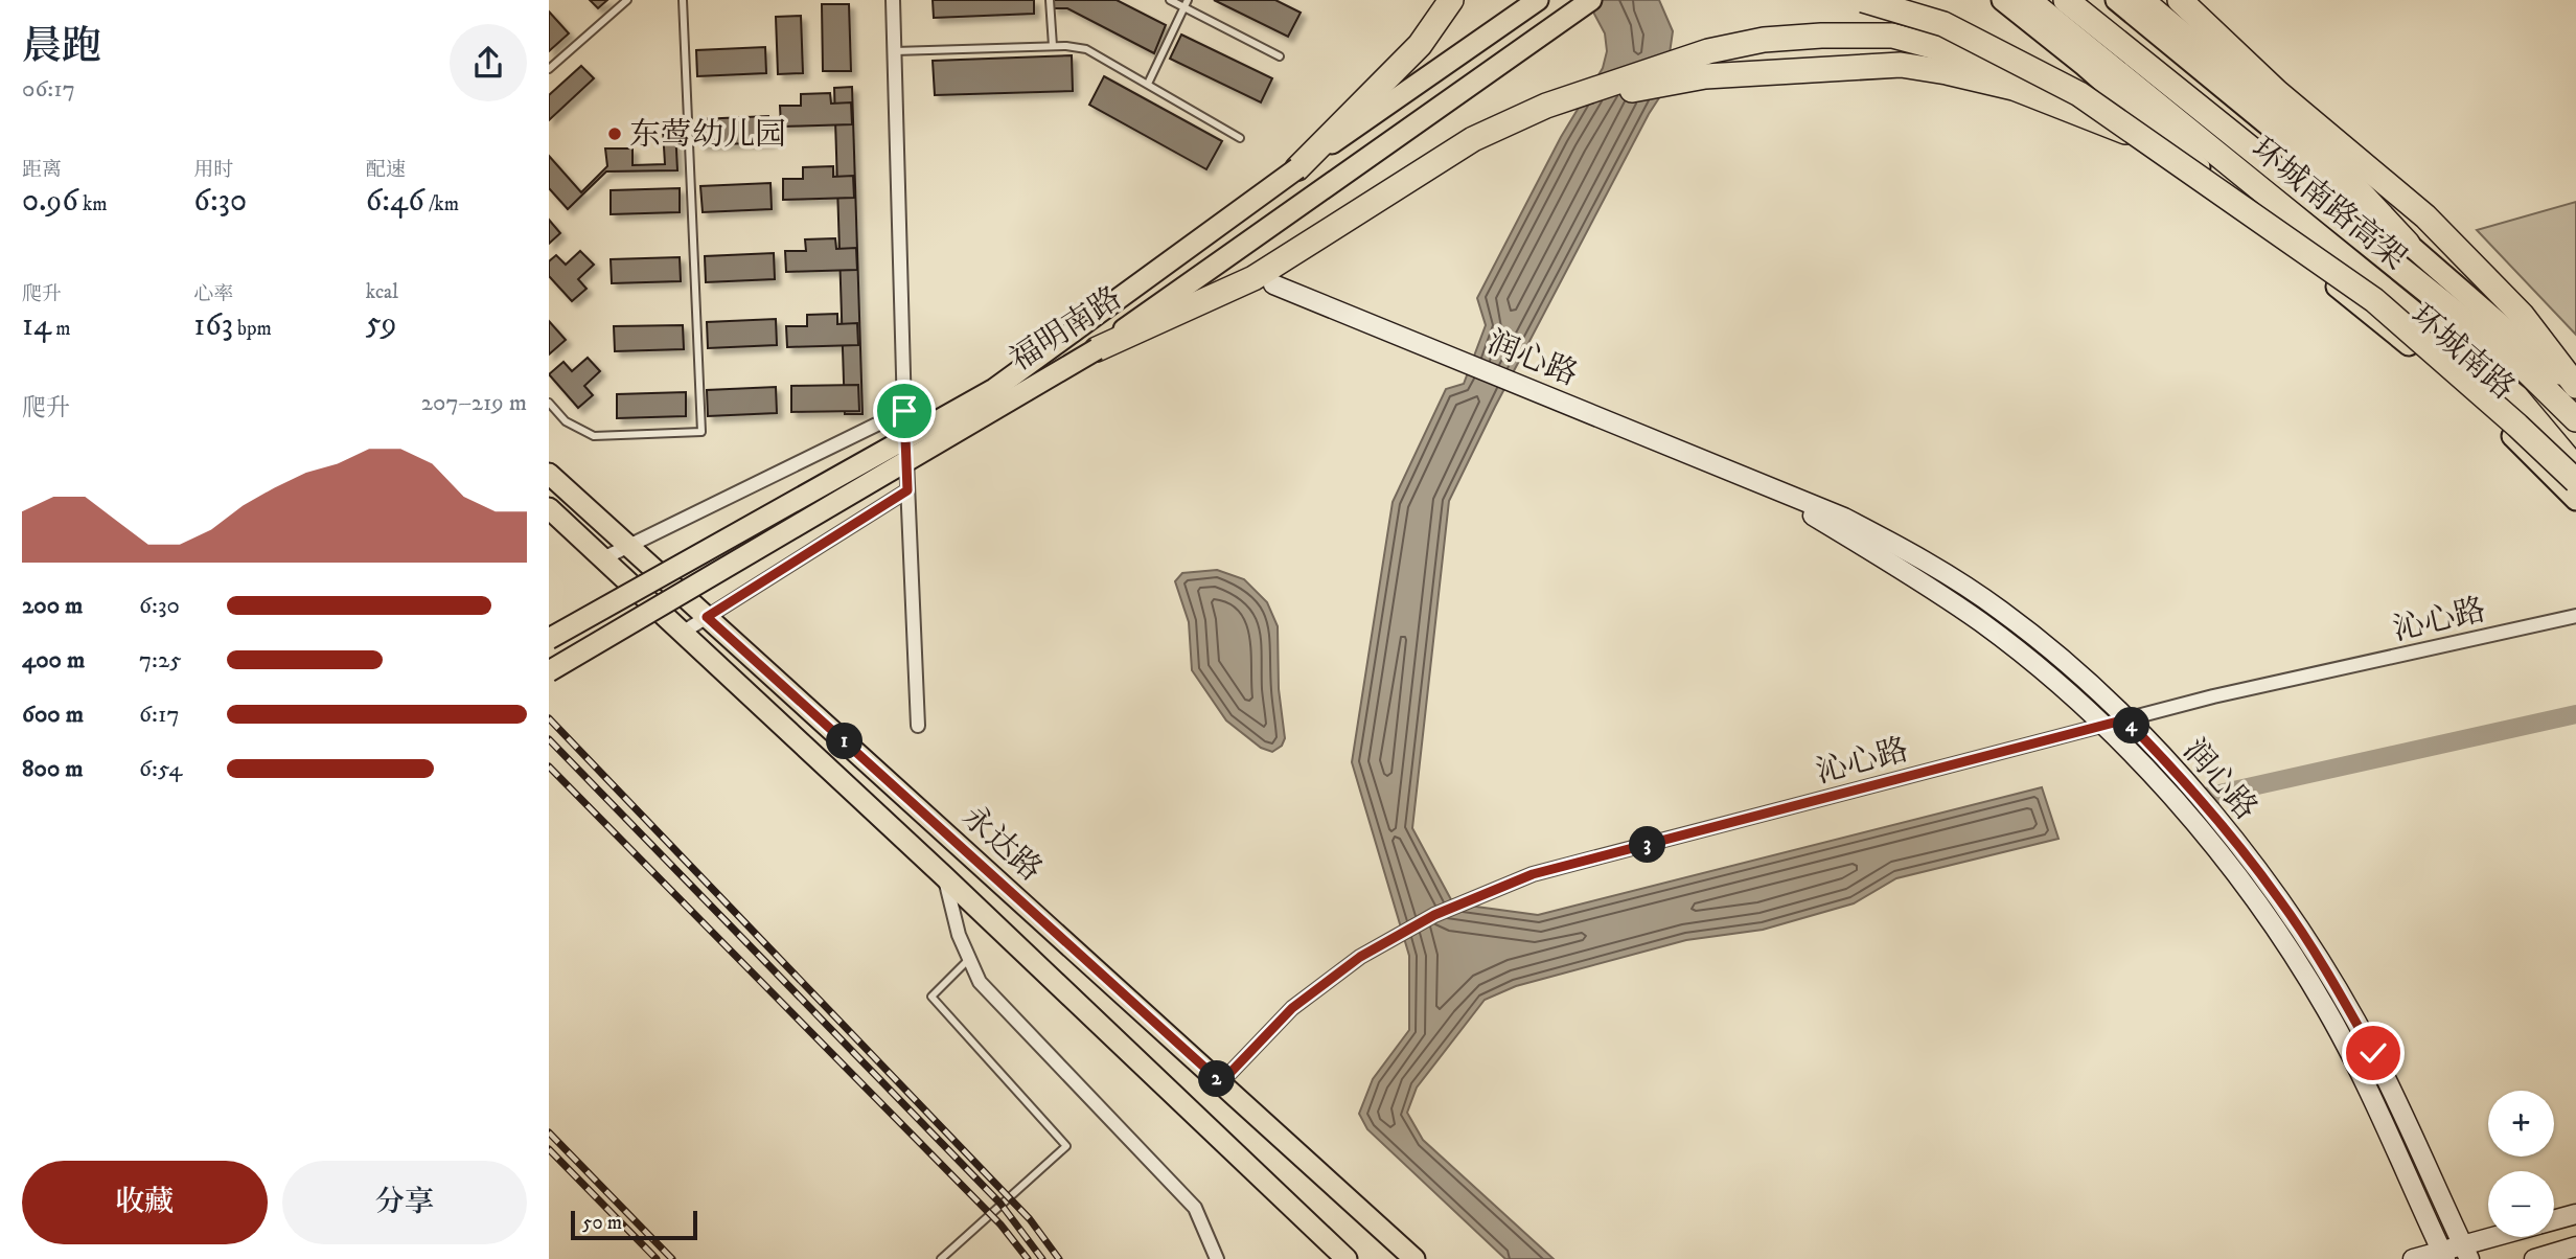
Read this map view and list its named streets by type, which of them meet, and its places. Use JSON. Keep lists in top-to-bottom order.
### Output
{
  "streets": {
    "highway": ["环城南路高架"],
    "main road": ["福明南路", "环城南路", "永达路"],
    "street": ["润心路", "沁心路"]
  },
  "crossings": [
    ["润心路", "沁心路"],
    ["沁心路", "永达路"]
  ],
  "places": ["东莺幼儿园"],
  "scale_bar": "50 m",
  "page": {
    "heading": ["晨跑", "06:17"],
    "stats": [
      ["距离", "0.96 km"],
      ["用时", "6:30"],
      ["配速", "6:46 /km"],
      ["爬升", "14 m"],
      ["心率", "163 bpm"],
      ["kcal", "59"]
    ],
    "chart": ["爬升", "207–219 m"],
    "list": [
      {
        "name": "200 m",
        "note": "6:30"
      },
      {
        "name": "400 m",
        "note": "7:25"
      },
      {
        "name": "600 m",
        "note": "6:17"
      },
      {
        "name": "800 m",
        "note": "6:54"
      }
    ],
    "pins": [
      "4",
      "1",
      "3",
      "2"
    ],
    "map_buttons": ["+", "−"],
    "buttons": ["收藏", "分享"],
    "scale": "50 m"
  }
}
